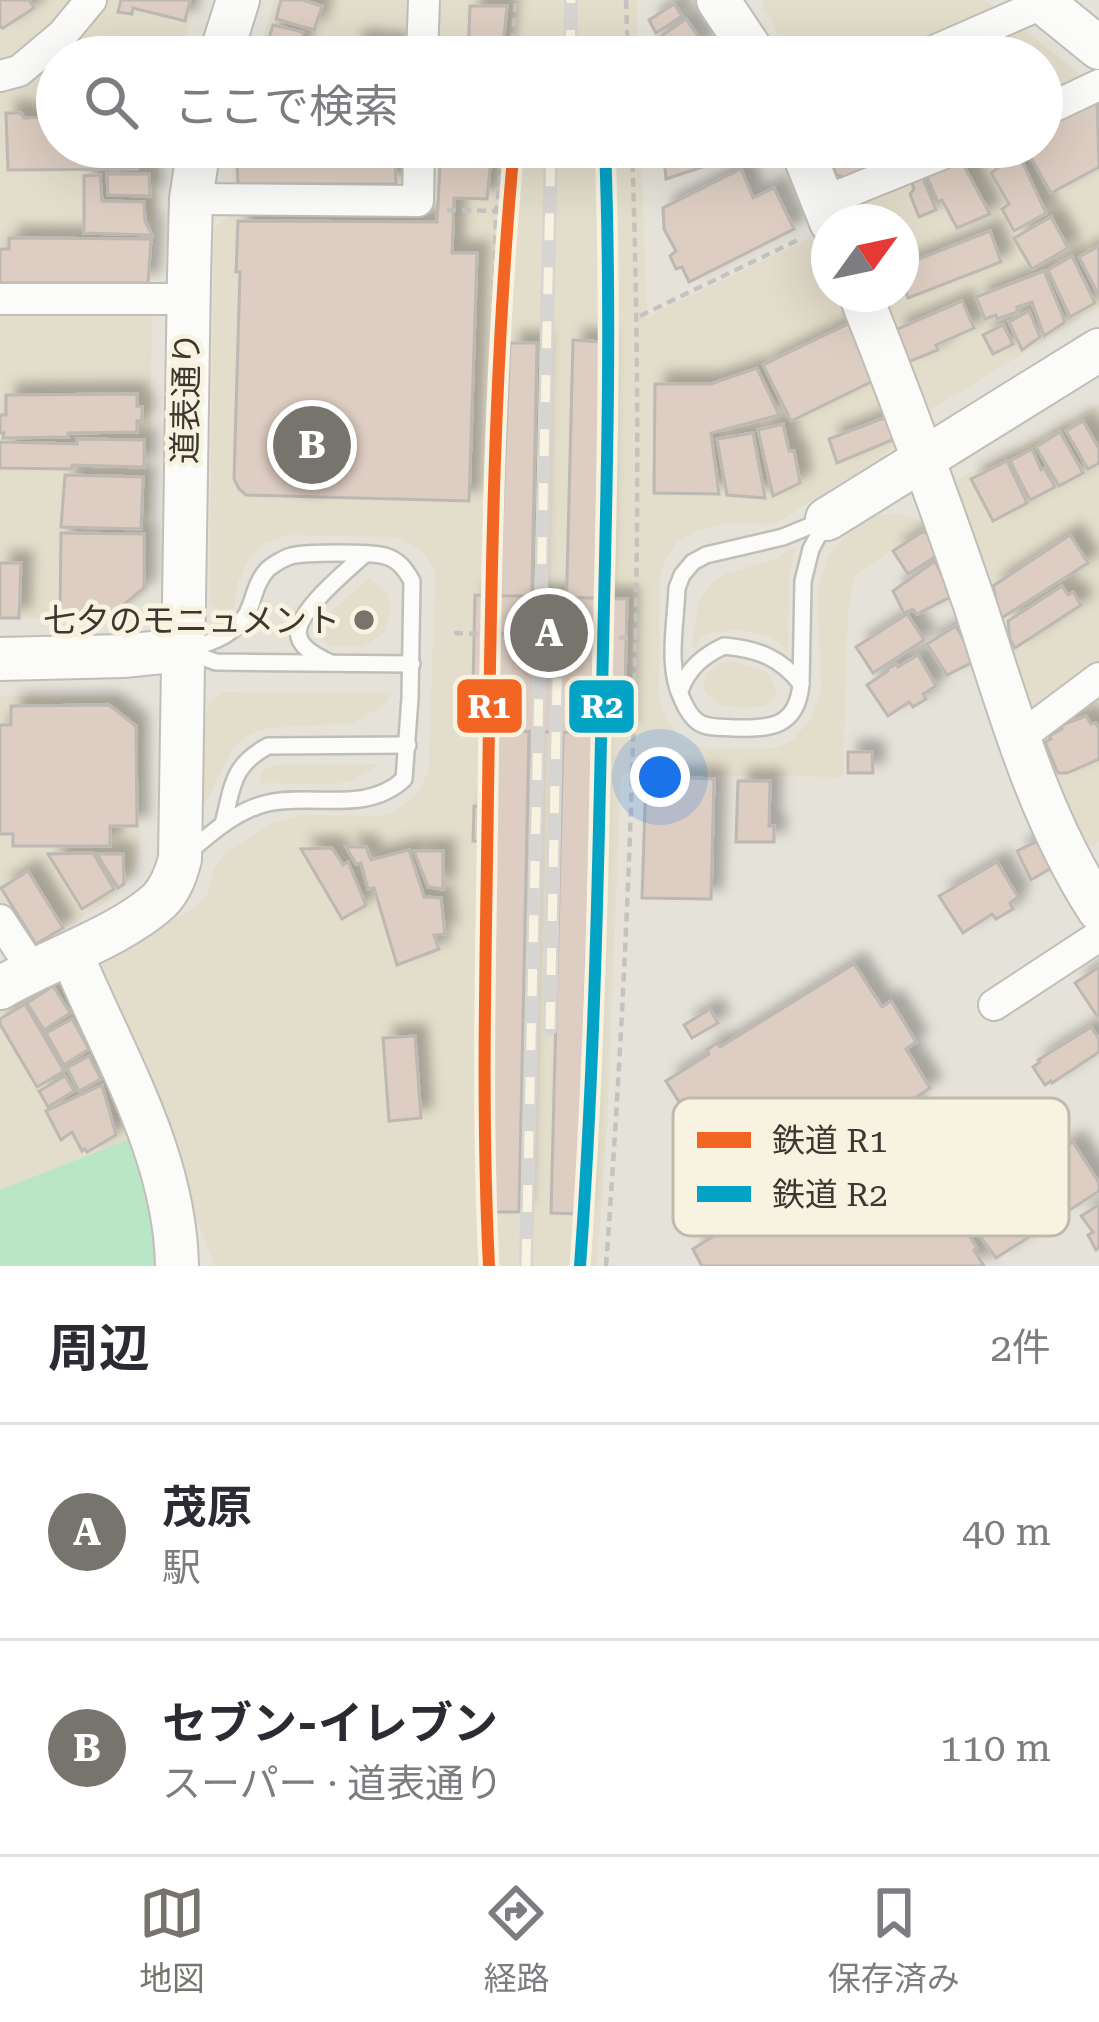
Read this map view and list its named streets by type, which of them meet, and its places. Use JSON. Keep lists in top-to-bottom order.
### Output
{
  "streets": {
    "street": ["道表通り"]
  },
  "places": ["七夕のモニュメント"],
  "lines": ["rail line R1", "rail line R2"],
  "legend": ["鉄道 R1", "鉄道 R2"],
  "north": "top right",
  "page": {
    "search": "ここで検索",
    "pins": ["B", "A"],
    "heading": ["周辺", "2件"],
    "list": [
      {
        "mark": "A",
        "name": "茂原",
        "note": "駅",
        "value": "40 m"
      },
      {
        "mark": "B",
        "name": "セブン-イレブン",
        "note": "スーパー · 道表通り",
        "value": "110 m"
      }
    ],
    "nav": ["地図", "経路", "保存済み"]
  }
}
